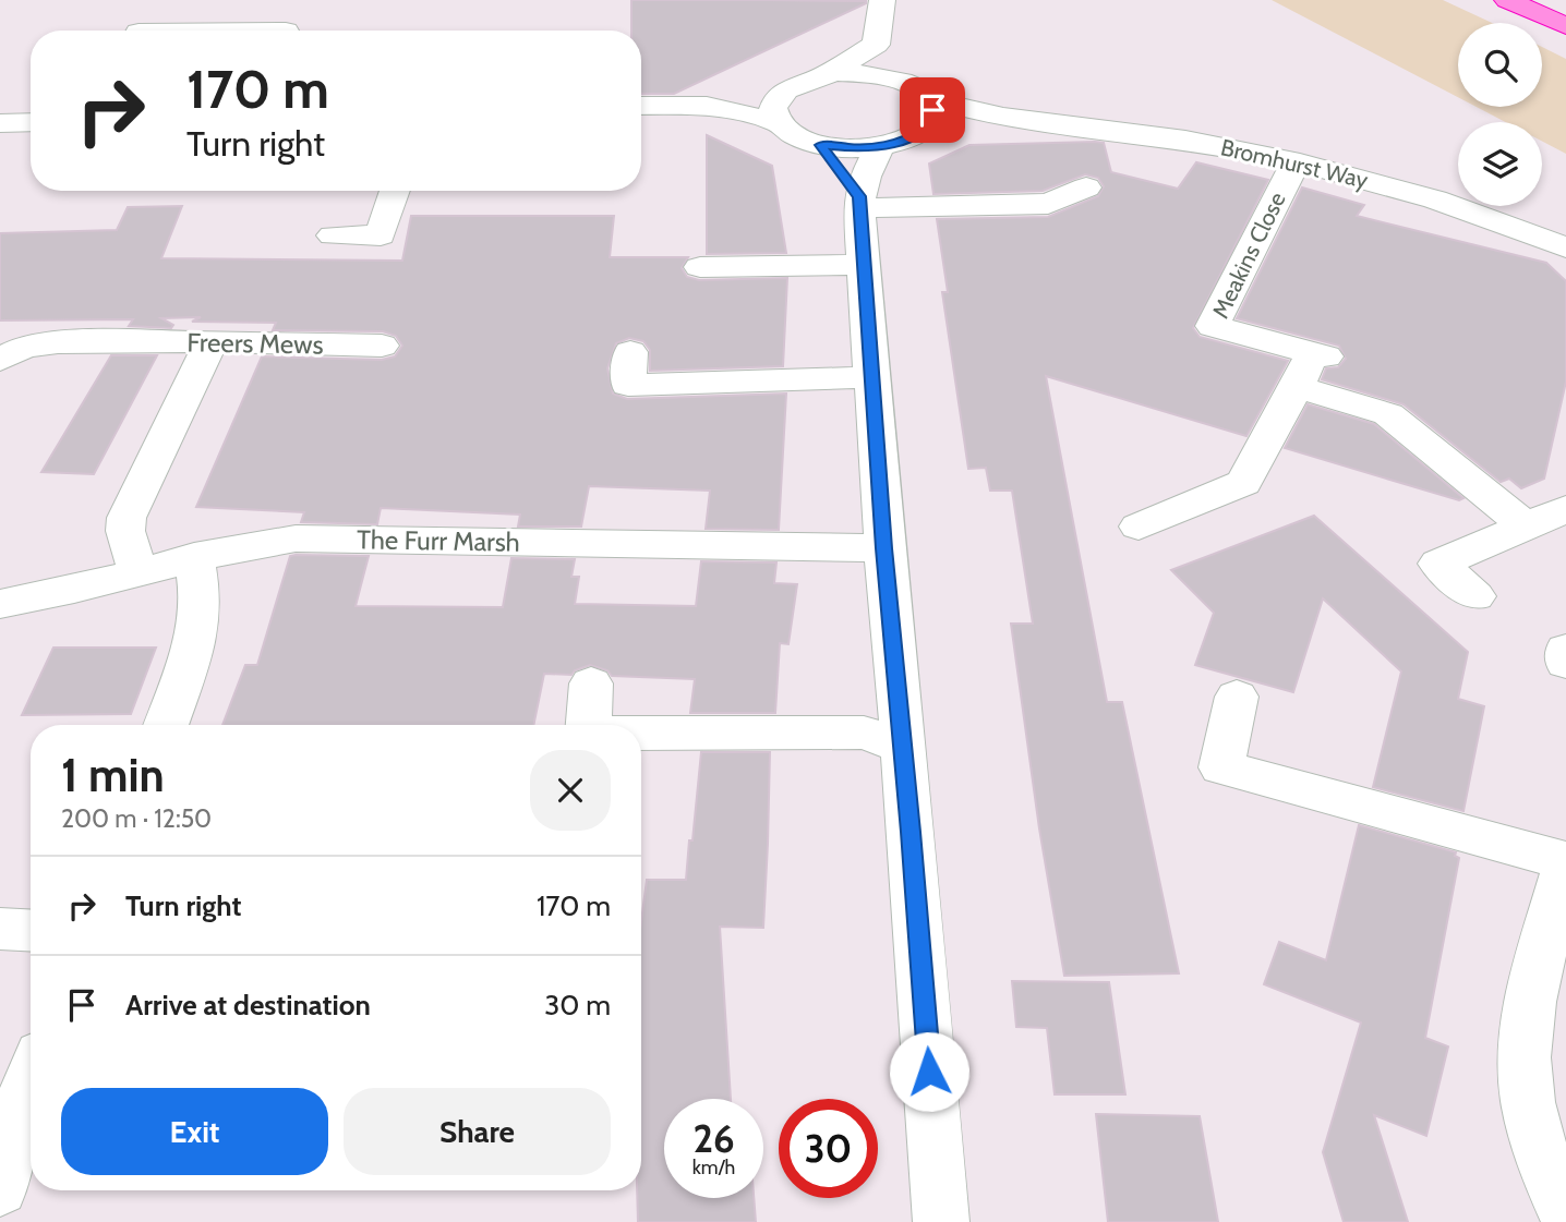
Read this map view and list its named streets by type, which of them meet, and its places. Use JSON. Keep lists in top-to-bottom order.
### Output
{
  "streets": {
    "street": [
      "Bromhurst Way",
      "Meakins Close",
      "Freers Mews",
      "The Furr Marsh"
    ]
  },
  "crossings": [
    ["Bromhurst Way", "Meakins Close"]
  ],
  "page": {
    "turn": ["170 m", "Turn right"],
    "heading": ["1 min", "200 m · 12:50"],
    "list": [
      {
        "name": "Turn right",
        "value": "170 m"
      },
      {
        "name": "Arrive at destination",
        "value": "30 m"
      }
    ],
    "buttons": ["Exit", "Share"],
    "speed": "26 km/h",
    "limit": "30"
  }
}
